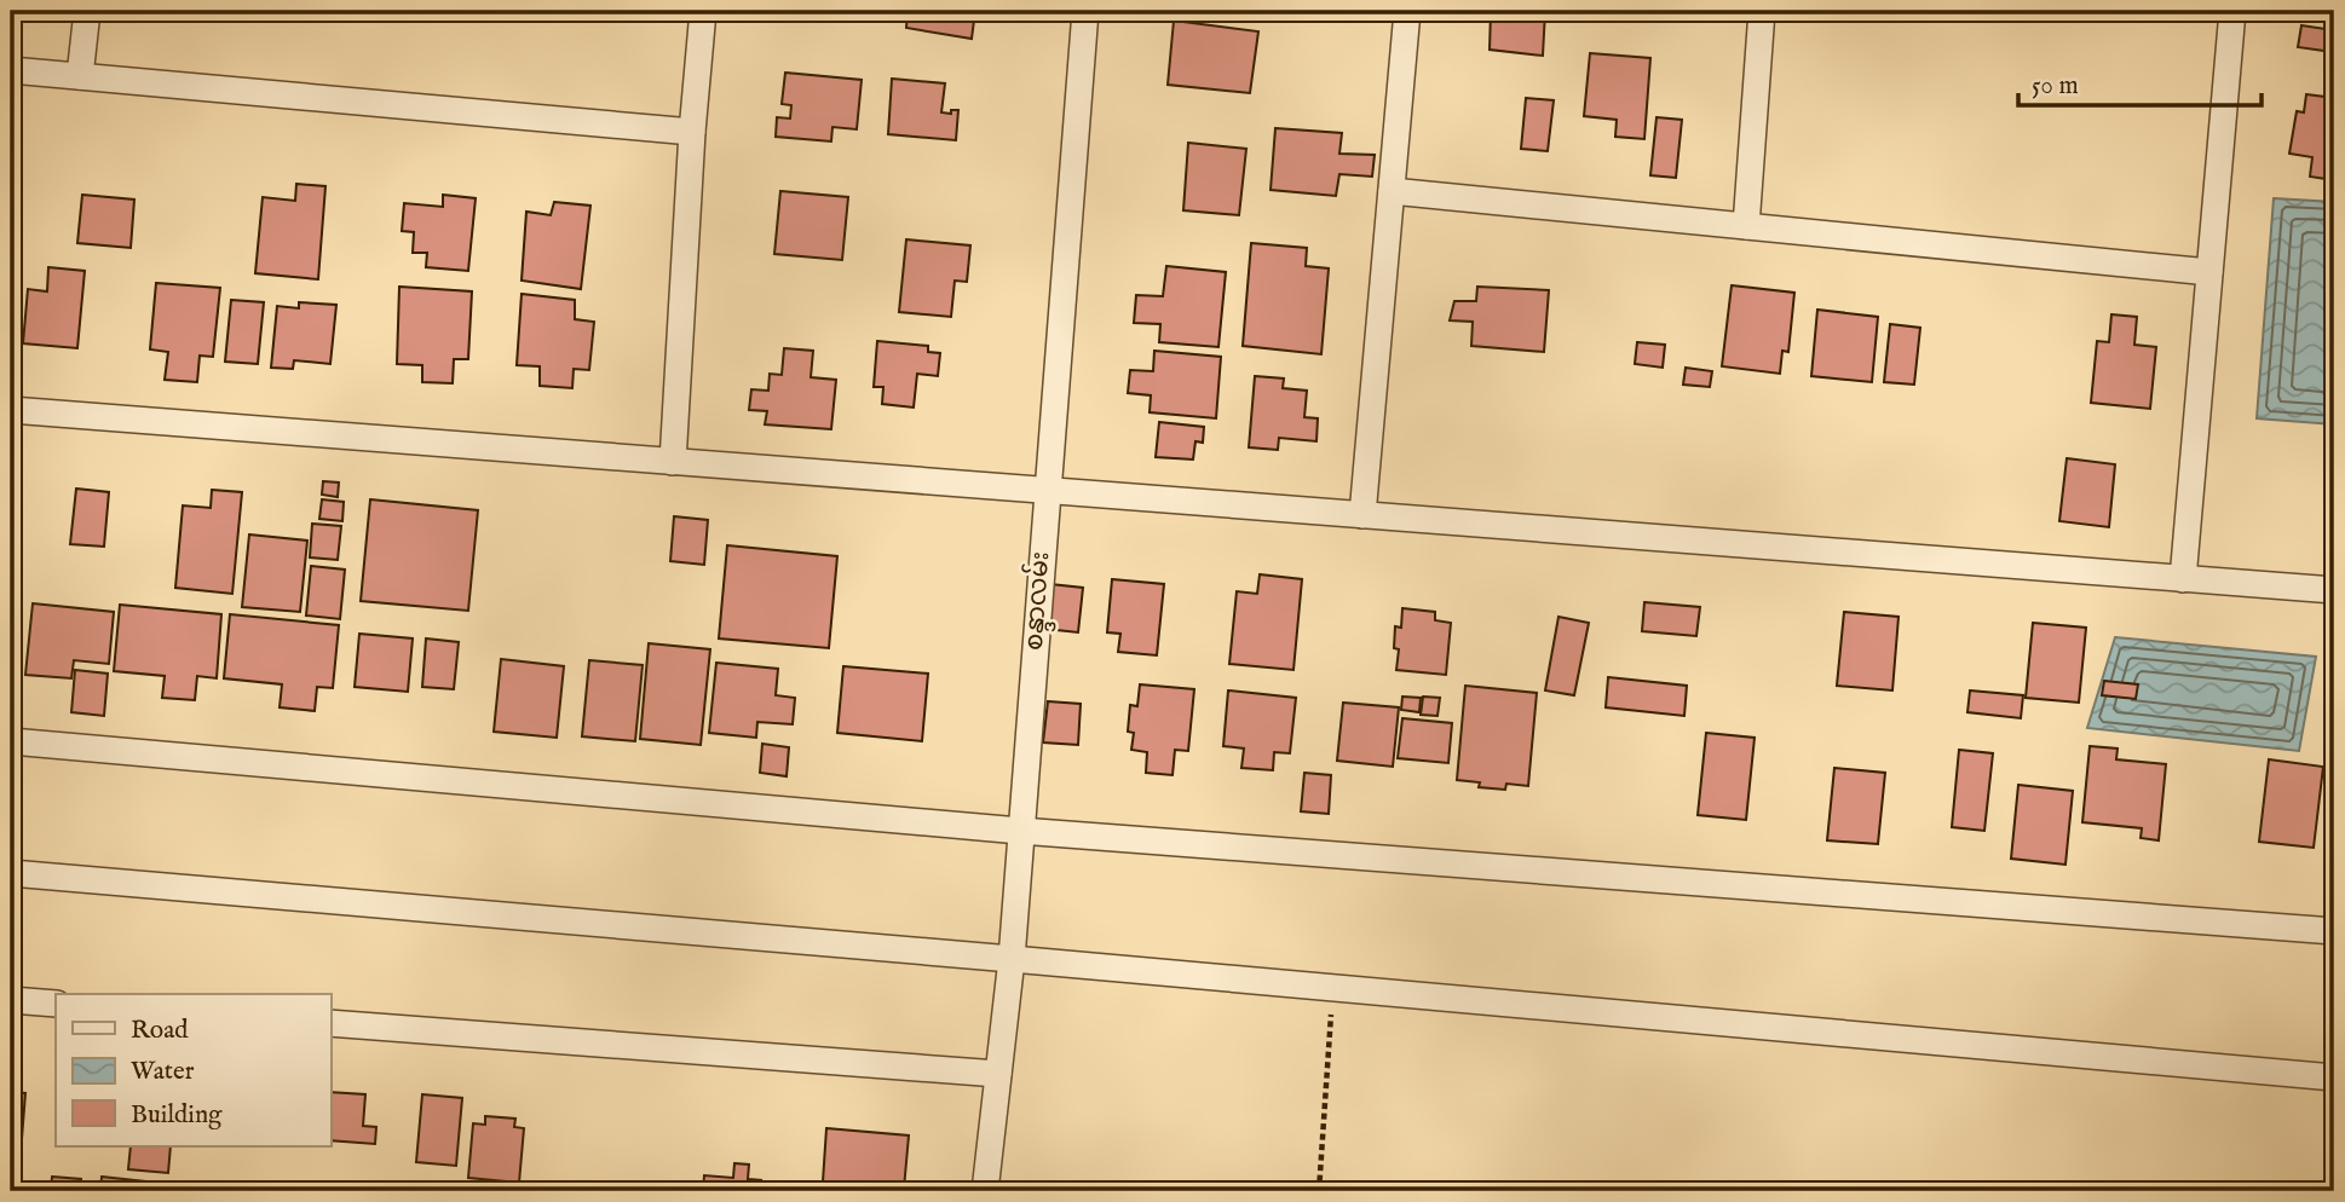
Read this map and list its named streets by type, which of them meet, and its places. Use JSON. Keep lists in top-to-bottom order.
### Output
{
  "streets": {
    "street": ["စန္ဒာလမ်း"]
  },
  "legend": ["Road", "Water", "Building"],
  "scale_bar": "50 m"
}
